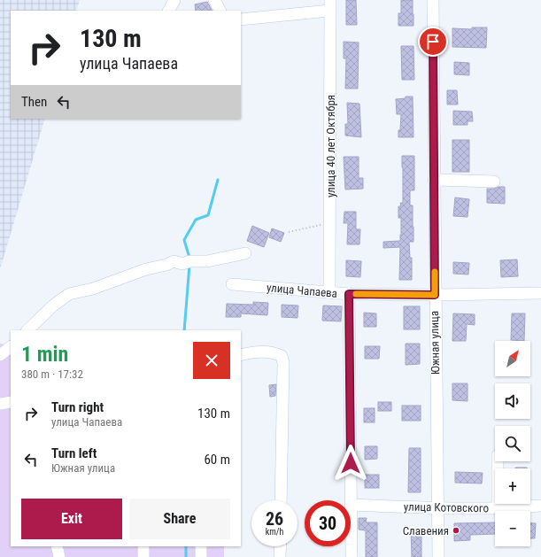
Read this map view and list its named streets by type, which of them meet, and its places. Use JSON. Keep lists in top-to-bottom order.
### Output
{
  "streets": {
    "street": [
      "улица 40 лет Октября",
      "улица Чапаева",
      "Южная улица",
      "улица Котовского"
    ]
  },
  "crossings": [
    ["улица 40 лет Октября", "улица Чапаева"],
    ["улица Чапаева", "Южная улица"],
    ["Южная улица", "улица Котовского"]
  ],
  "places": ["Славения"],
  "north": "top right",
  "page": {
    "turn": ["130 m", "улица Чапаева"],
    "then": "Then",
    "heading": ["1 min", "380 m · 17:32"],
    "map_buttons": ["+", "−"],
    "list": [
      {
        "name": "Turn right",
        "note": "улица Чапаева",
        "value": "130 m"
      },
      {
        "name": "Turn left",
        "note": "Южная улица",
        "value": "60 m"
      }
    ],
    "buttons": ["Exit", "Share"],
    "speed": "26 km/h",
    "limit": "30"
  }
}
